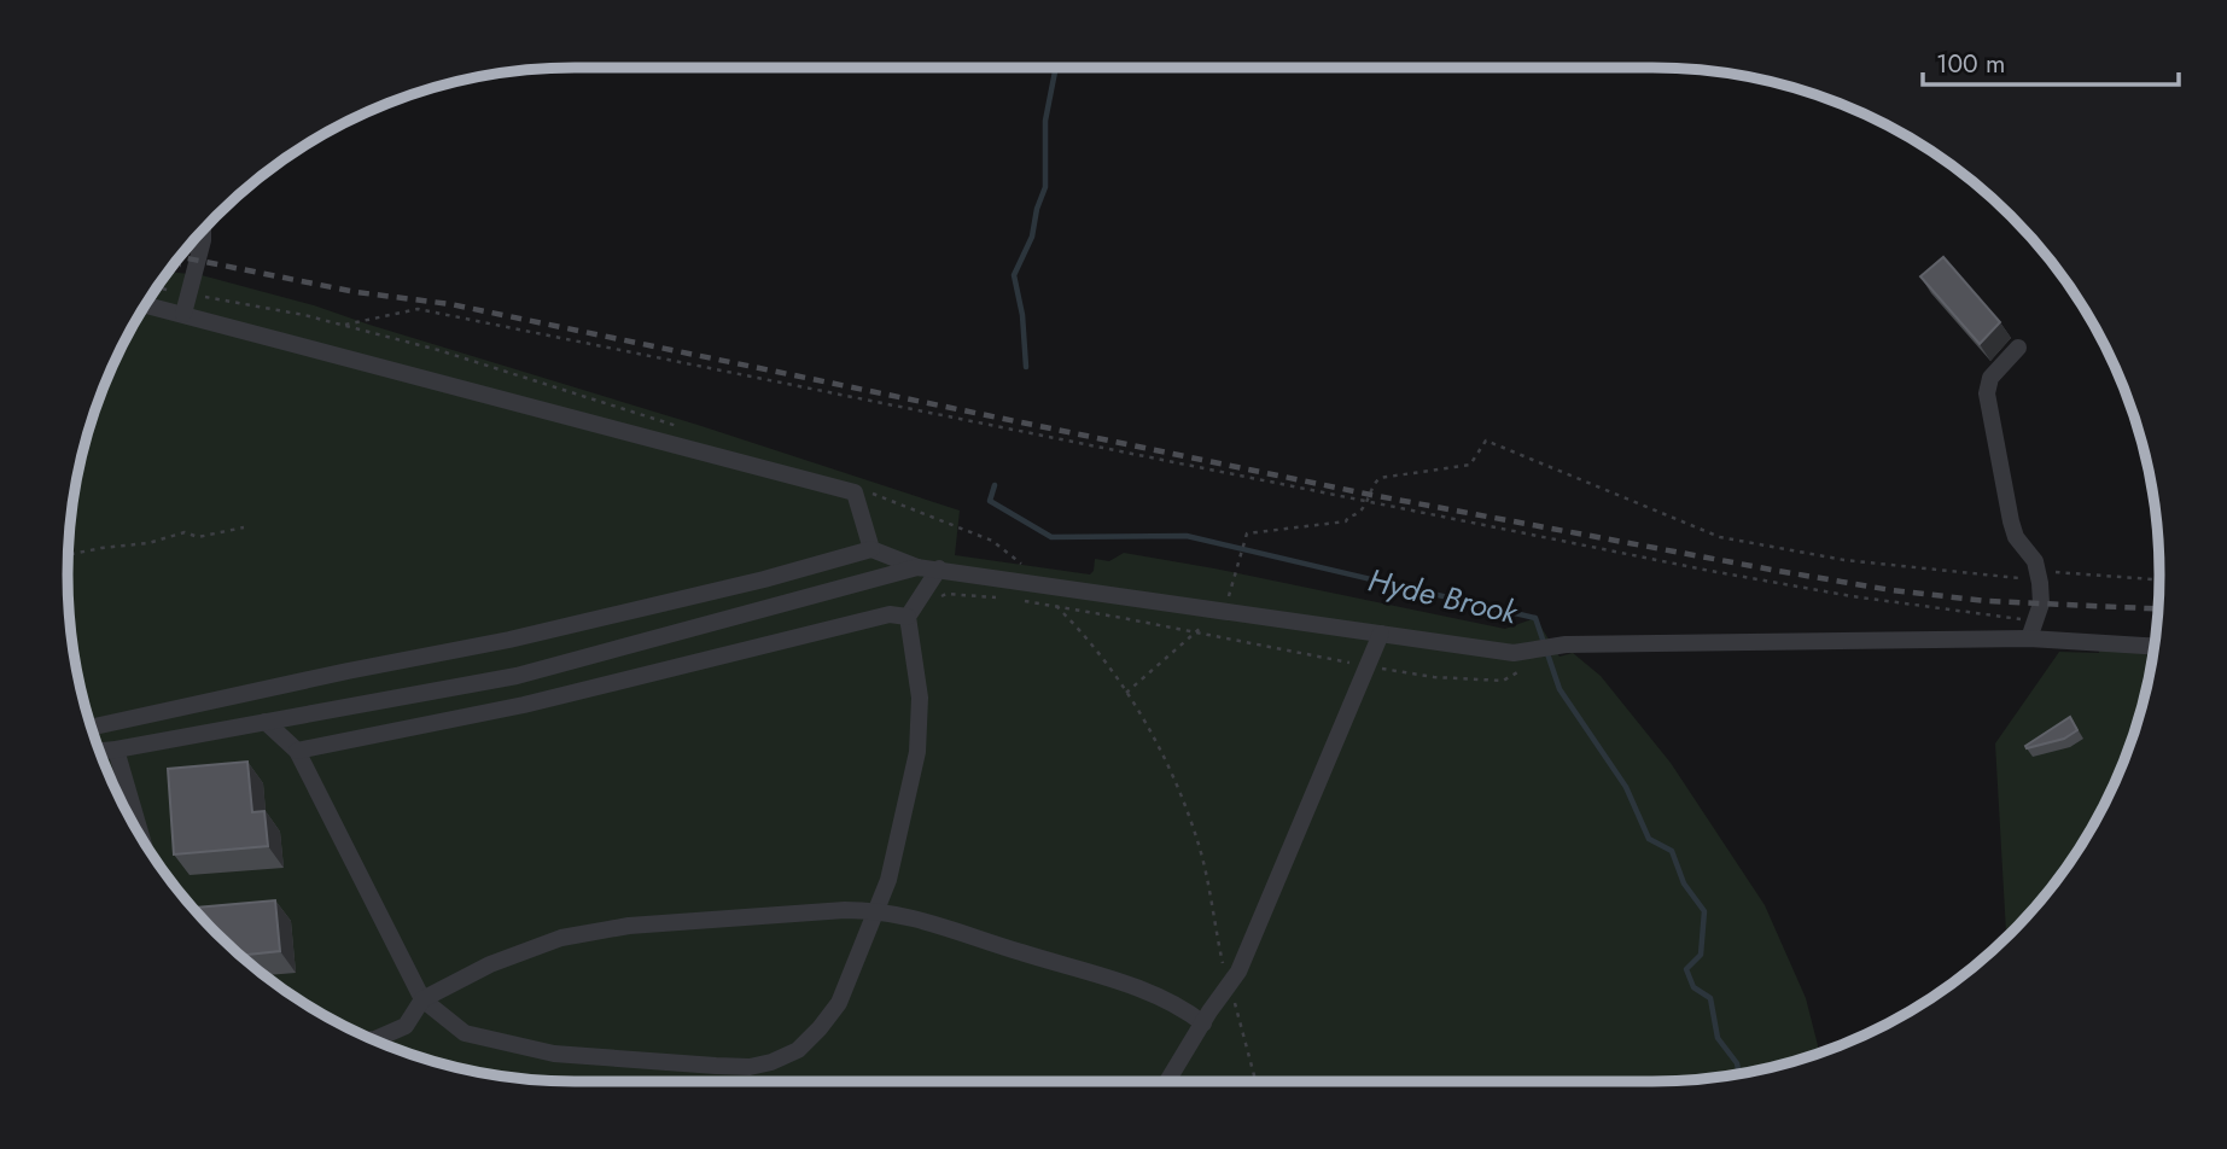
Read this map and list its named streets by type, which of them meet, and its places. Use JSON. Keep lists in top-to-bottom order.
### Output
{
  "water": ["Hyde Brook"],
  "scale_bar": "100 m"
}
